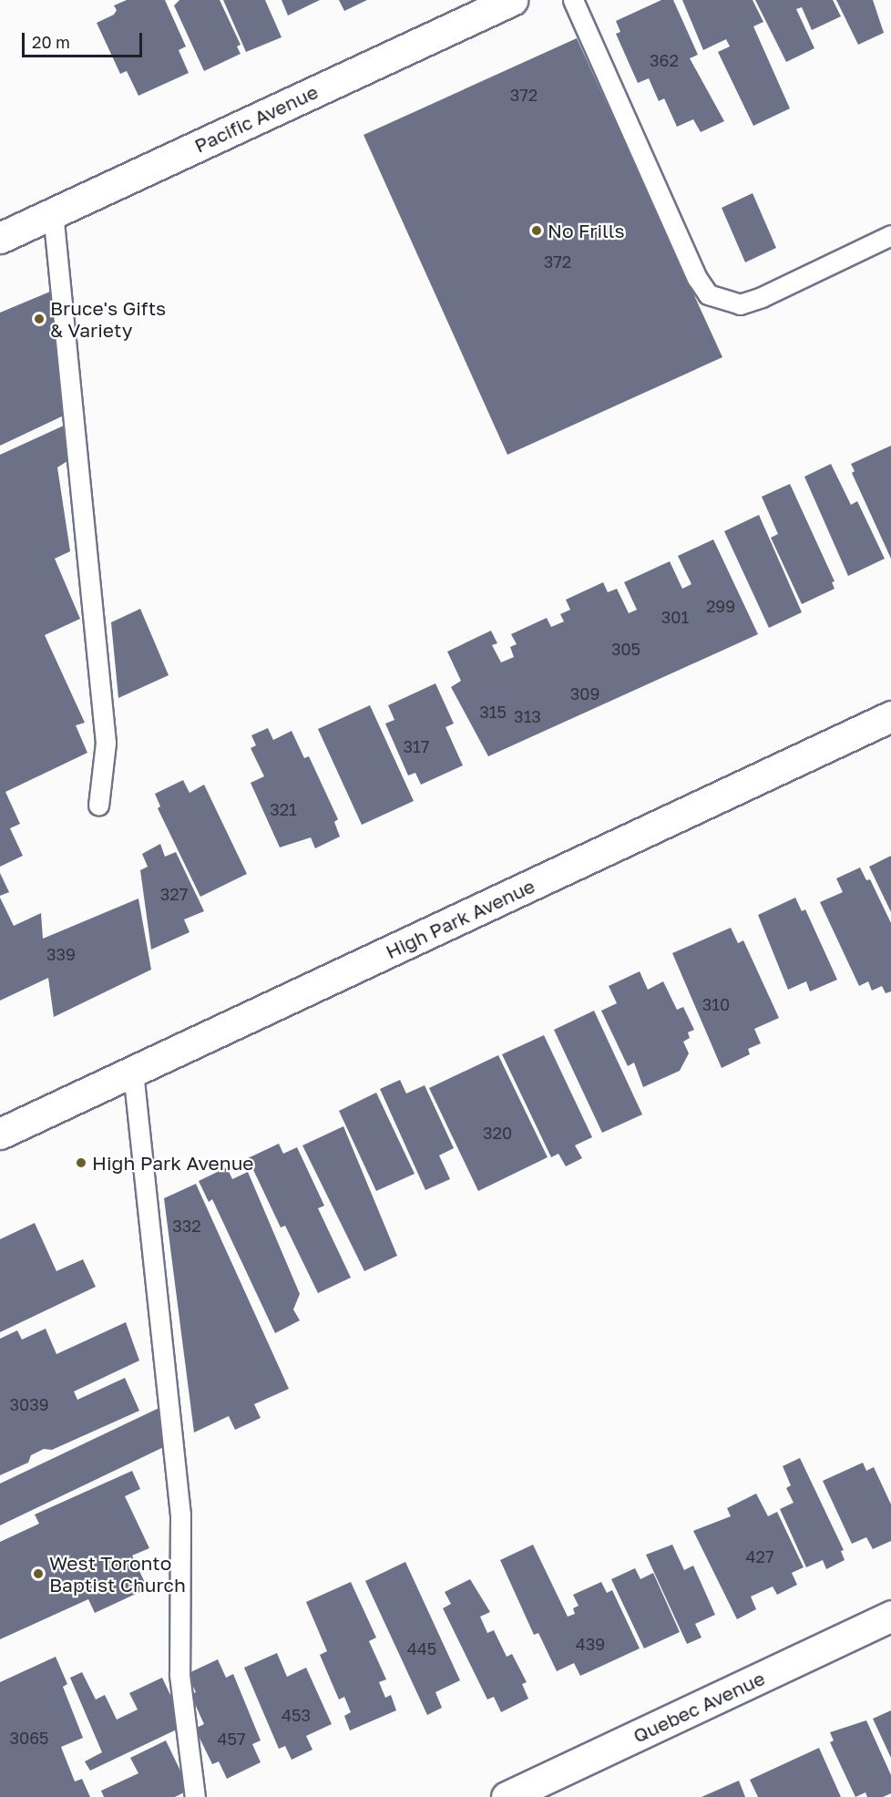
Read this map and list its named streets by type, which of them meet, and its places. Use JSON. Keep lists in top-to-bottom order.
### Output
{
  "streets": {
    "street": ["Pacific Avenue", "High Park Avenue", "Quebec Avenue"]
  },
  "places": [
    "No Frills",
    "Bruce's Gifts & Variety",
    "High Park Avenue",
    "West Toronto Baptist Church"
  ],
  "house_numbers": [
    "362",
    "372",
    "372",
    "299",
    "301",
    "305",
    "309",
    "315",
    "313",
    "317",
    "321",
    "327",
    "339",
    "310",
    "320",
    "332",
    "3039",
    "427",
    "439",
    "445",
    "453",
    "3065",
    "457"
  ],
  "scale_bar": "20 m"
}
